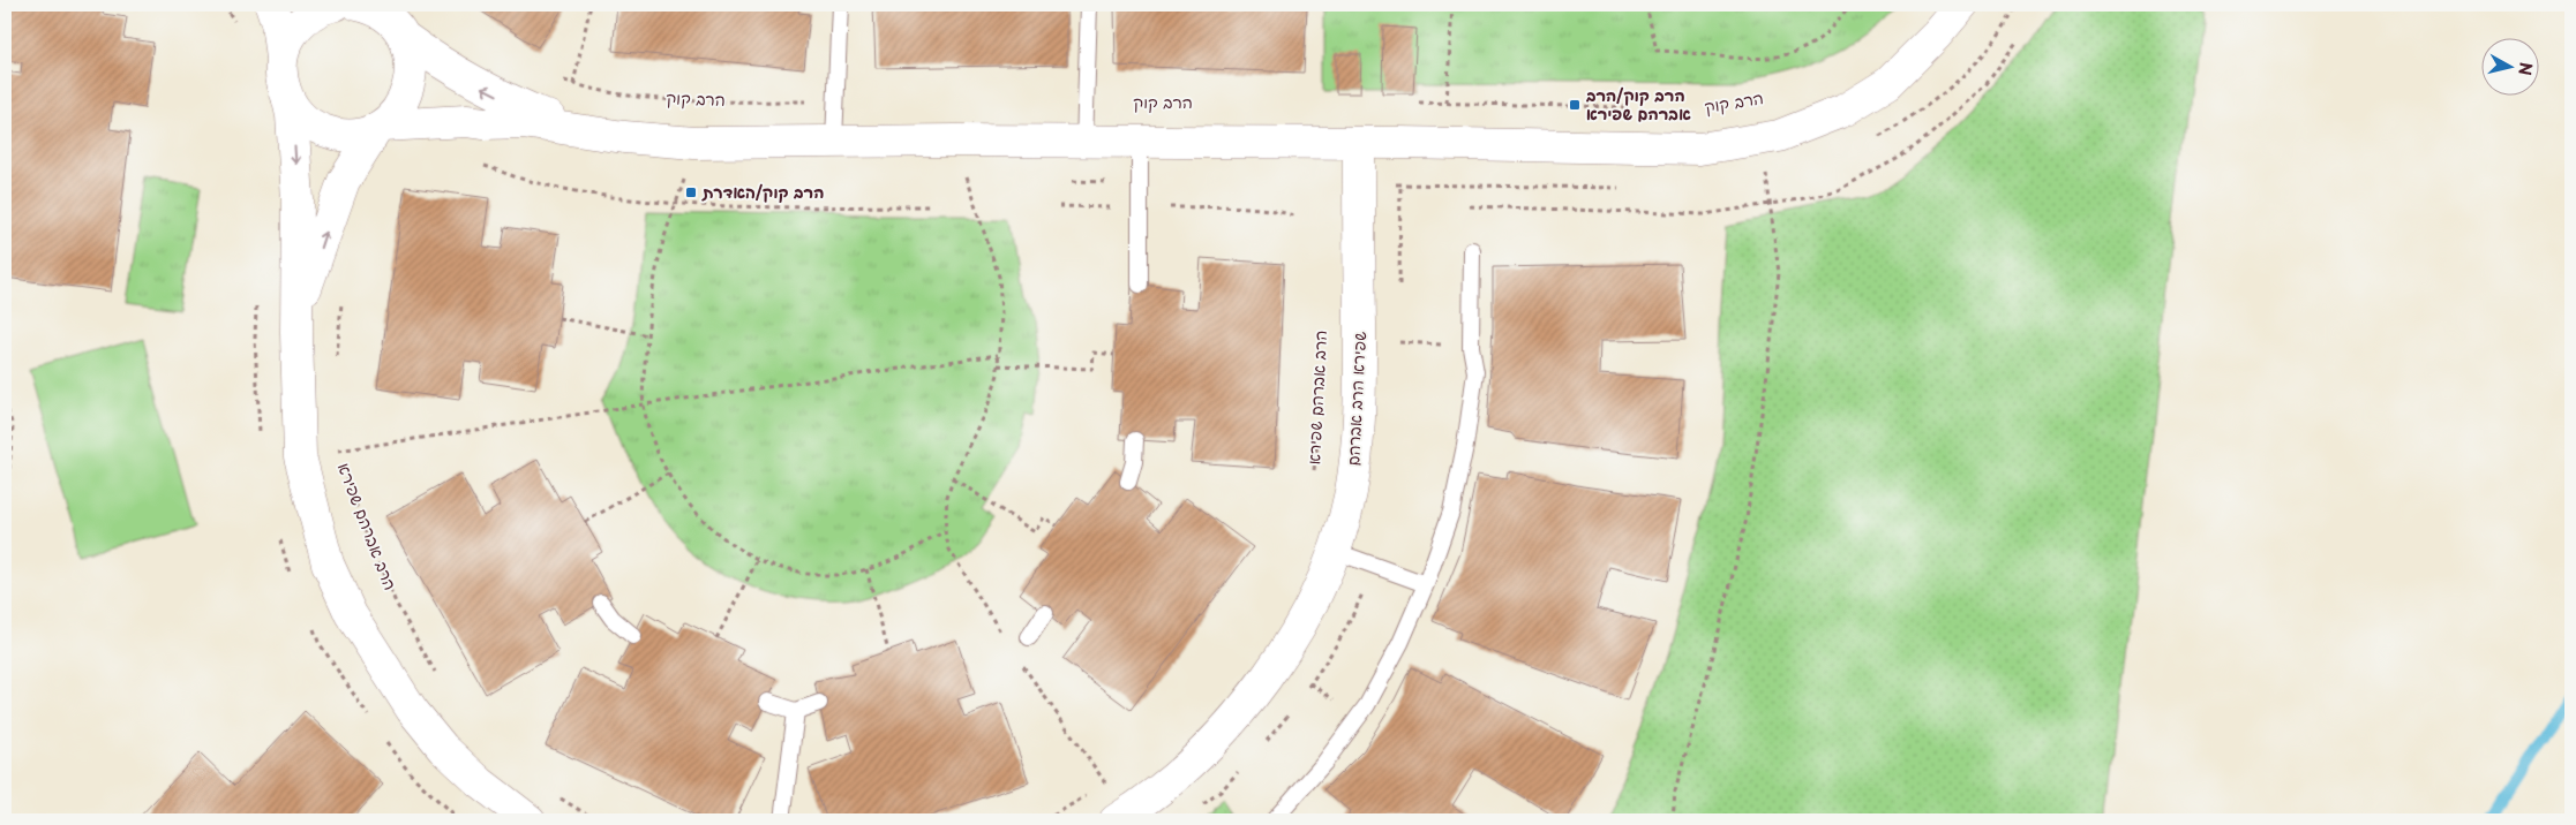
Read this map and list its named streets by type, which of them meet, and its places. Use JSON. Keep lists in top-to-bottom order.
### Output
{
  "streets": {
    "street": ["שפירא הרב אברהם"],
    "path": ["הרב קוק", "הרב אברהם שפירא"]
  },
  "places": {
    "transit": ["הרב קוק/הרב אברהם שפירא", "הרב קוק/האדרת"]
  },
  "north": "right"
}
